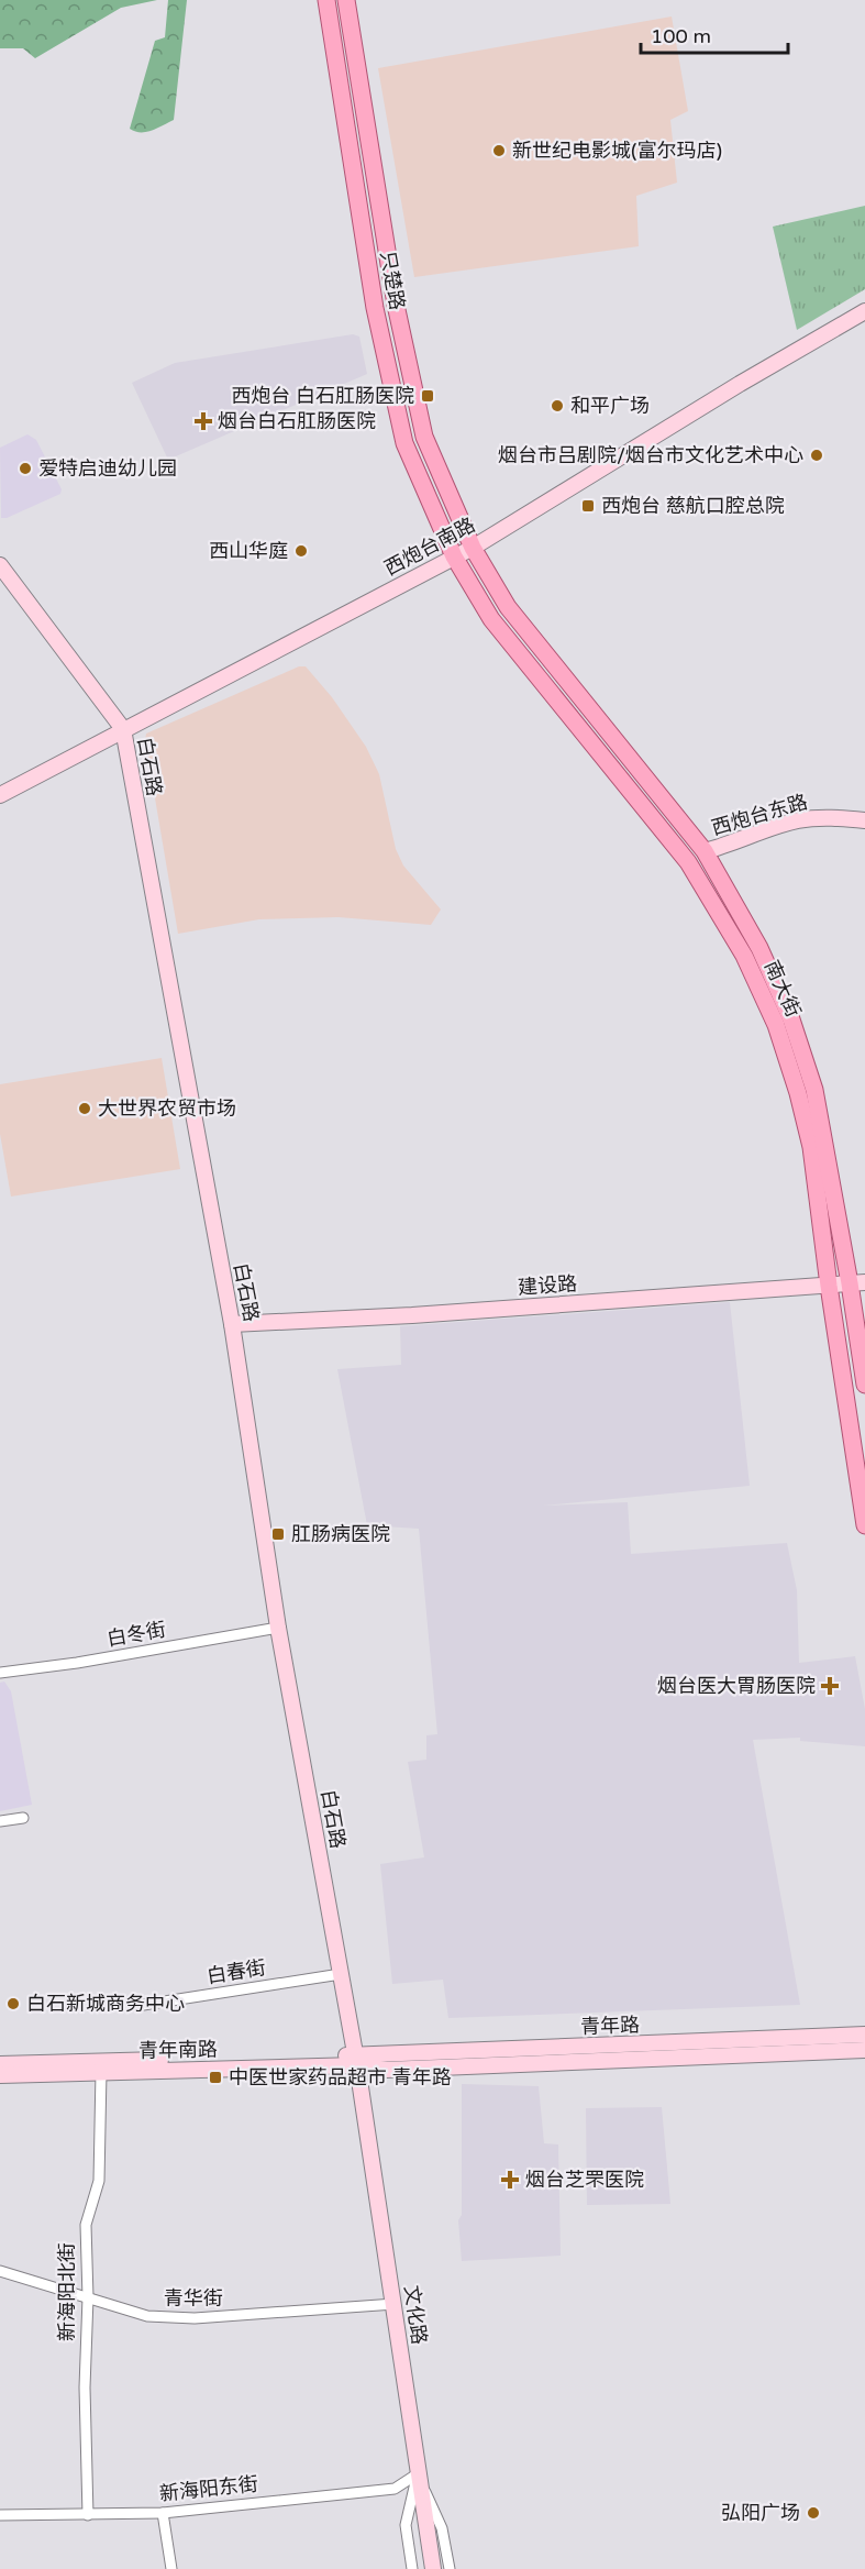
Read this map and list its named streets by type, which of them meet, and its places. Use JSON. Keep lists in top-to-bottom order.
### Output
{
  "streets": {
    "main road": ["只楚路", "南大街"],
    "street": [
      "西炮台南路",
      "白石路",
      "西炮台东路",
      "建设路",
      "白冬街",
      "白春街",
      "青年路",
      "青年南路",
      "新海阳北街",
      "青华街",
      "文化路",
      "新海阳东街"
    ]
  },
  "crossings": [
    ["只楚路", "西炮台南路"],
    ["只楚路", "南大街"],
    ["西炮台南路", "白石路"],
    ["西炮台南路", "南大街"],
    ["白石路", "建设路"],
    ["白石路", "白冬街"],
    ["白石路", "白春街"],
    ["白石路", "青年路"],
    ["白石路", "青年南路"],
    ["白石路", "文化路"],
    ["西炮台东路", "南大街"],
    ["南大街", "建设路"],
    ["青年路", "青年南路"],
    ["青年路", "文化路"],
    ["青年南路", "新海阳北街"],
    ["青年南路", "文化路"],
    ["新海阳北街", "青华街"],
    ["新海阳北街", "新海阳东街"],
    ["青华街", "文化路"],
    ["文化路", "新海阳东街"]
  ],
  "places": {
    "other": [
      "新世纪电影城(富尔玛店)",
      "和平广场",
      "烟台市吕剧院/烟台市文化艺术中心",
      "爱特启迪幼儿园",
      "西山华庭",
      "大世界农贸市场",
      "白石新城商务中心",
      "弘阳广场"
    ],
    "transit": [
      "西炮台 白石肛肠医院",
      "西炮台 慈航口腔总院",
      "肛肠病医院",
      "中医世家药品超市 青年路"
    ],
    "health": ["烟台白石肛肠医院", "烟台医大胃肠医院", "烟台芝罘医院"]
  },
  "scale_bar": "100 m"
}
